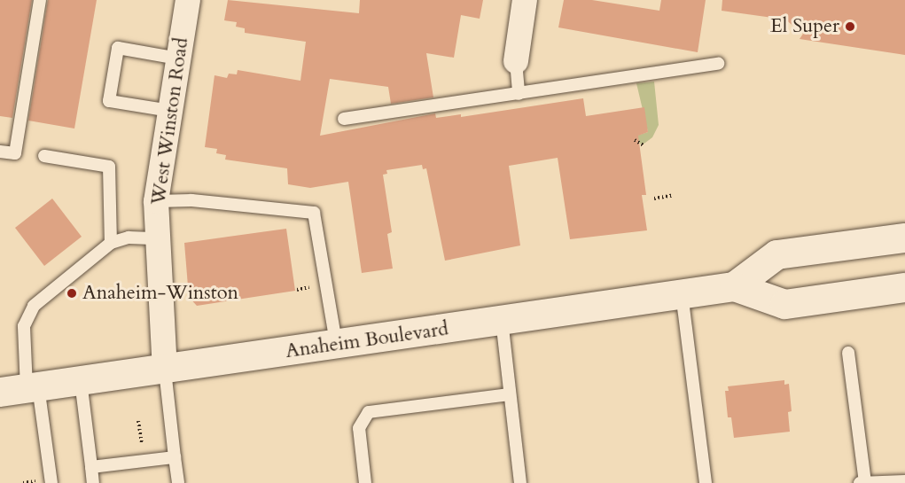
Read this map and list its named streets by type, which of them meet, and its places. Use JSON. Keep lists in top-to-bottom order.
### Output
{
  "streets": {
    "main road": ["Anaheim Boulevard"],
    "street": ["West Winston Road"]
  },
  "crossings": [
    ["West Winston Road", "Anaheim Boulevard"]
  ],
  "places": ["El Super", "Anaheim-Winston"]
}
